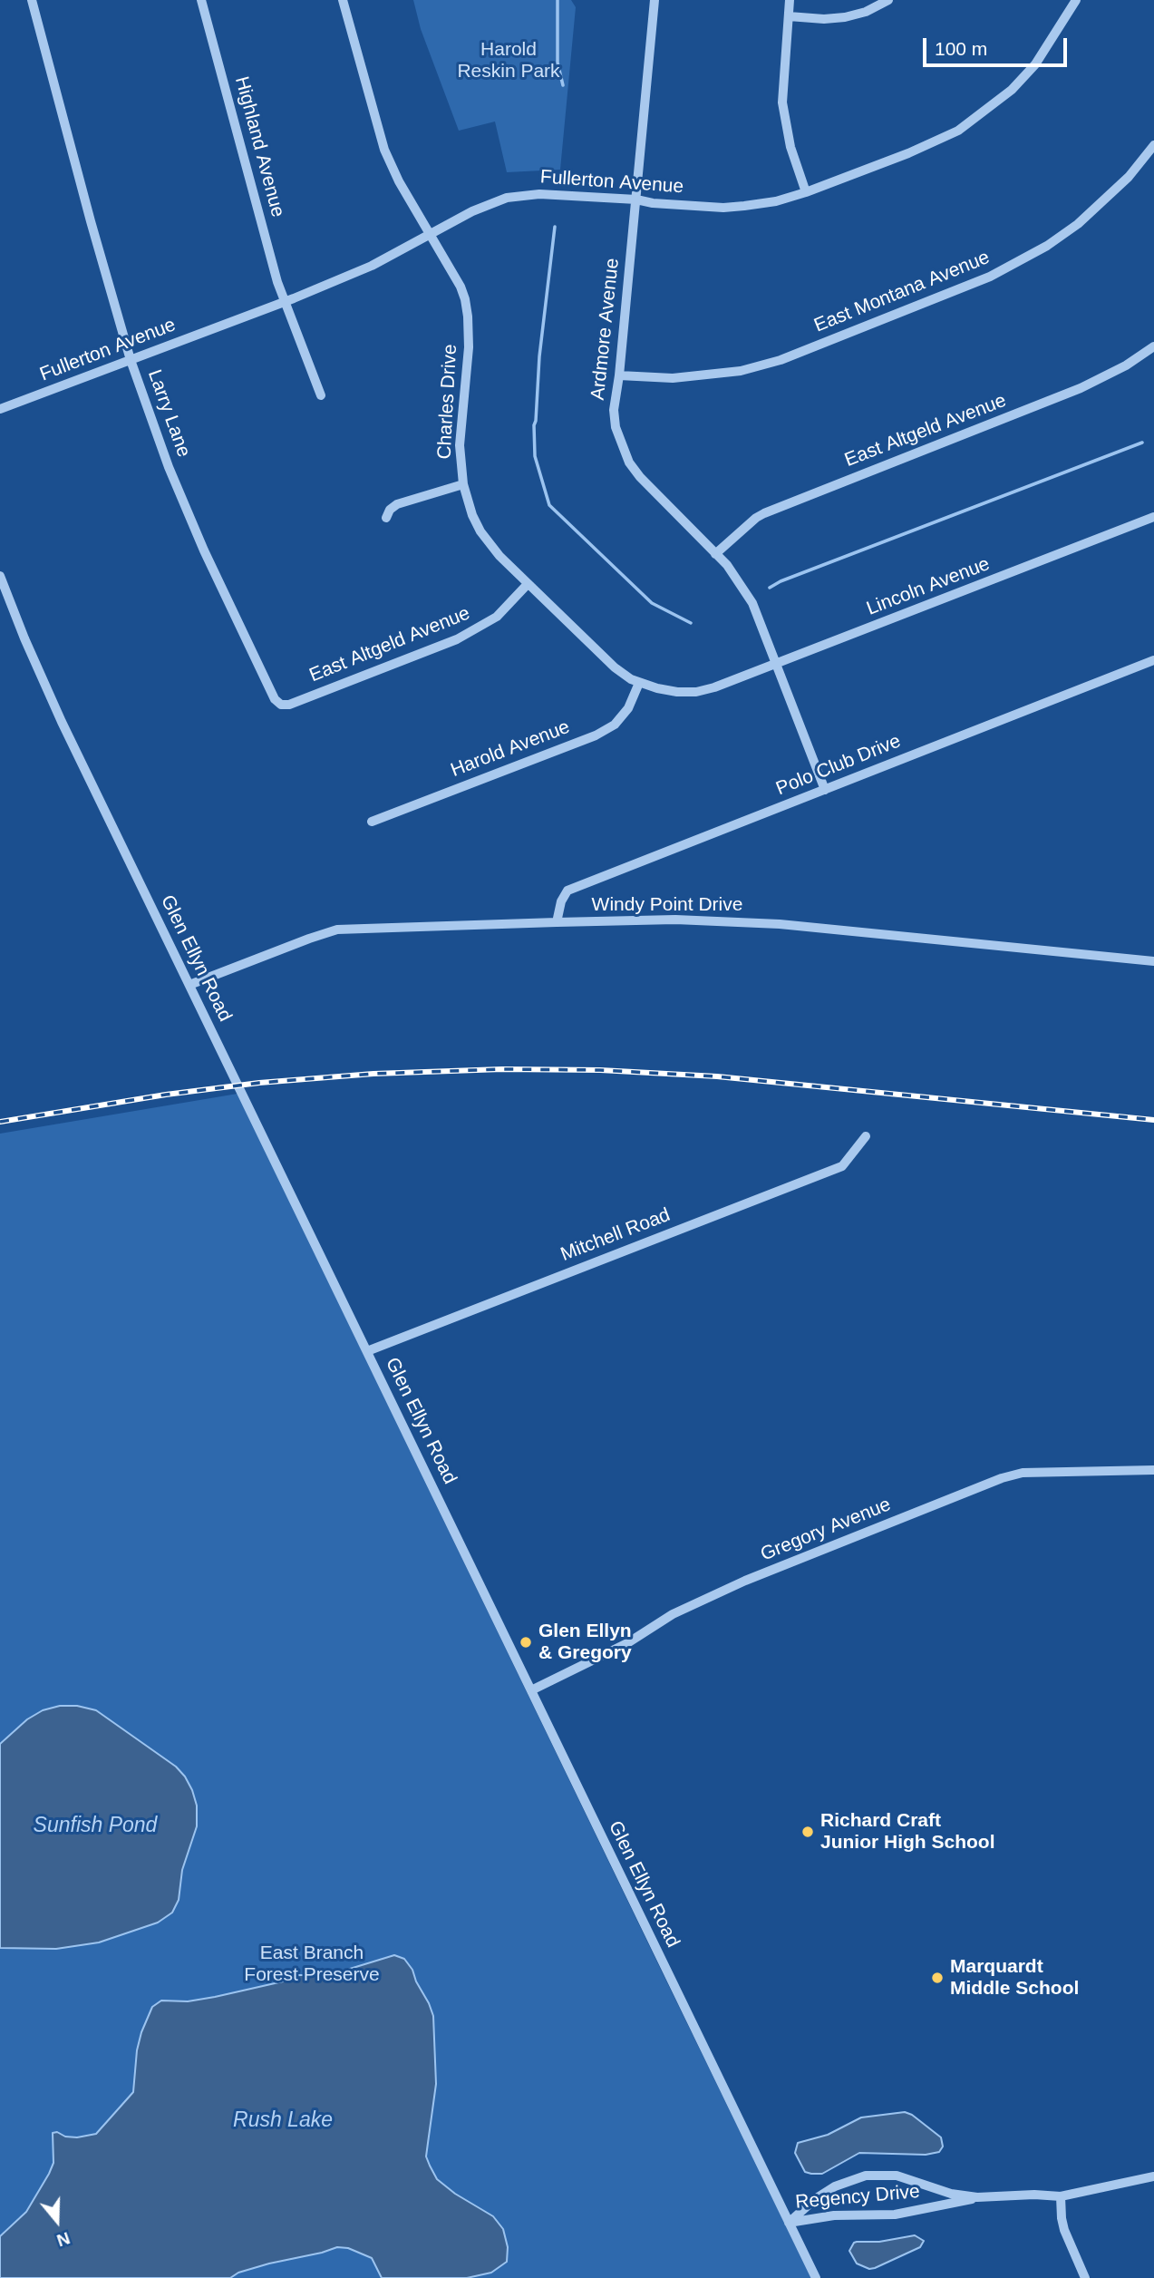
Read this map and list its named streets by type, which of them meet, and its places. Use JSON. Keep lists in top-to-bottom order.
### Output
{
  "streets": {
    "street": [
      "Highland Avenue",
      "Fullerton Avenue",
      "East Montana Avenue",
      "Ardmore Avenue",
      "Charles Drive",
      "Larry Lane",
      "East Altgeld Avenue",
      "Lincoln Avenue",
      "Harold Avenue",
      "Polo Club Drive",
      "Windy Point Drive",
      "Glen Ellyn Road",
      "Mitchell Road",
      "Gregory Avenue",
      "Regency Drive"
    ]
  },
  "crossings": [
    ["Highland Avenue", "Fullerton Avenue"],
    ["Fullerton Avenue", "Ardmore Avenue"],
    ["Fullerton Avenue", "Charles Drive"],
    ["Fullerton Avenue", "Larry Lane"],
    ["East Montana Avenue", "Ardmore Avenue"],
    ["Ardmore Avenue", "East Altgeld Avenue"],
    ["Ardmore Avenue", "Lincoln Avenue"],
    ["Ardmore Avenue", "Polo Club Drive"],
    ["Charles Drive", "East Altgeld Avenue"],
    ["Charles Drive", "Lincoln Avenue"],
    ["Charles Drive", "Harold Avenue"],
    ["Larry Lane", "East Altgeld Avenue"],
    ["Polo Club Drive", "Windy Point Drive"],
    ["Windy Point Drive", "Glen Ellyn Road"],
    ["Glen Ellyn Road", "Mitchell Road"],
    ["Glen Ellyn Road", "Gregory Avenue"],
    ["Glen Ellyn Road", "Regency Drive"]
  ],
  "water": ["Sunfish Pond", "Rush Lake"],
  "parks": ["Harold Reskin Park", "East Branch Forest Preserve"],
  "places": ["Glen Ellyn & Gregory", "Richard Craft Junior High School", "Marquardt Middle School"],
  "scale_bar": "100 m",
  "north": "bottom"
}
